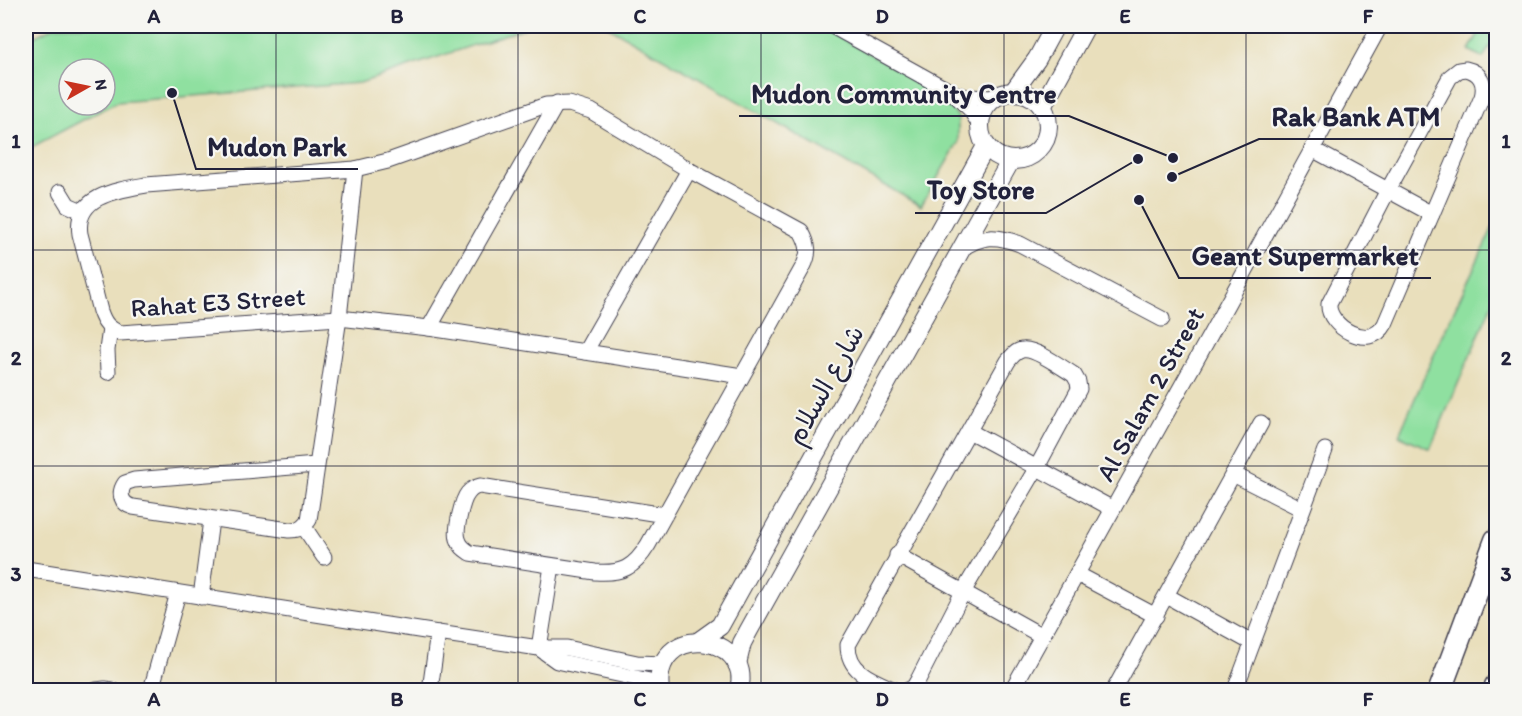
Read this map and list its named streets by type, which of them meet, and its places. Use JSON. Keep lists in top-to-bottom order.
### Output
{
  "streets": {
    "street": ["Rahat E3 Street", "شارع السلام", "Al Salam 2 Street"]
  },
  "places": [
    "Mudon Park",
    "Mudon Community Centre",
    "Toy Store",
    "Rak Bank ATM",
    "Geant Supermarket"
  ],
  "north": "right",
  "grid": {
    "columns": [
      "A",
      "B",
      "C",
      "D",
      "E",
      "F"
    ],
    "rows": ["1", "2", "3"]
  }
}
